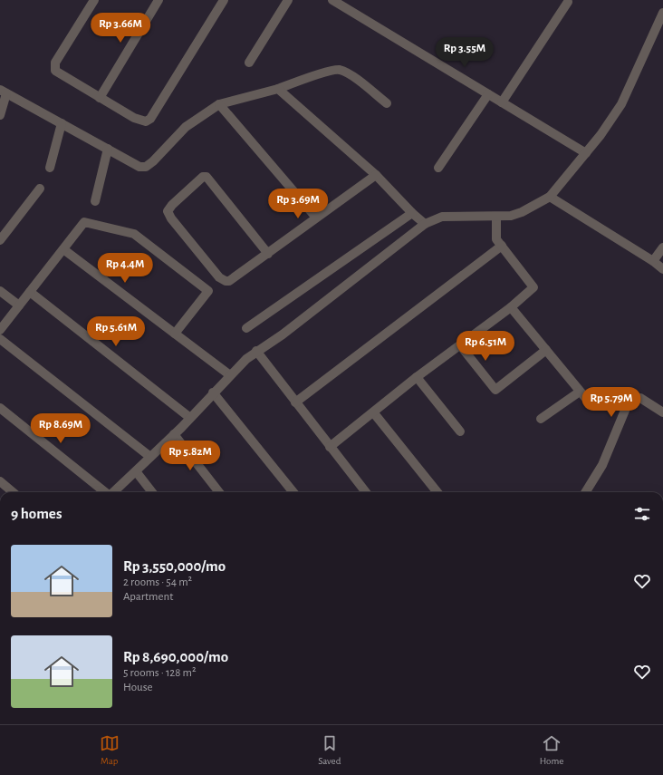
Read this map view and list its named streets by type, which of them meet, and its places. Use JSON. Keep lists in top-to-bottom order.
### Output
{
  "page": {
    "price": [
      "Rp 3.66M",
      "Rp 3.55M",
      "Rp 3.69M",
      "Rp 4.4M",
      "Rp 5.61M",
      "Rp 6.51M",
      "Rp 5.79M",
      "Rp 8.69M",
      "Rp 5.82M"
    ],
    "heading": "9 homes",
    "list": [
      {
        "name": "Rp 3,550,000/mo",
        "note": "2 rooms · 54 m² · Apartment"
      },
      {
        "name": "Rp 8,690,000/mo",
        "note": "5 rooms · 128 m² · House"
      }
    ],
    "tabs": ["Map", "Saved", "Home"]
  }
}
